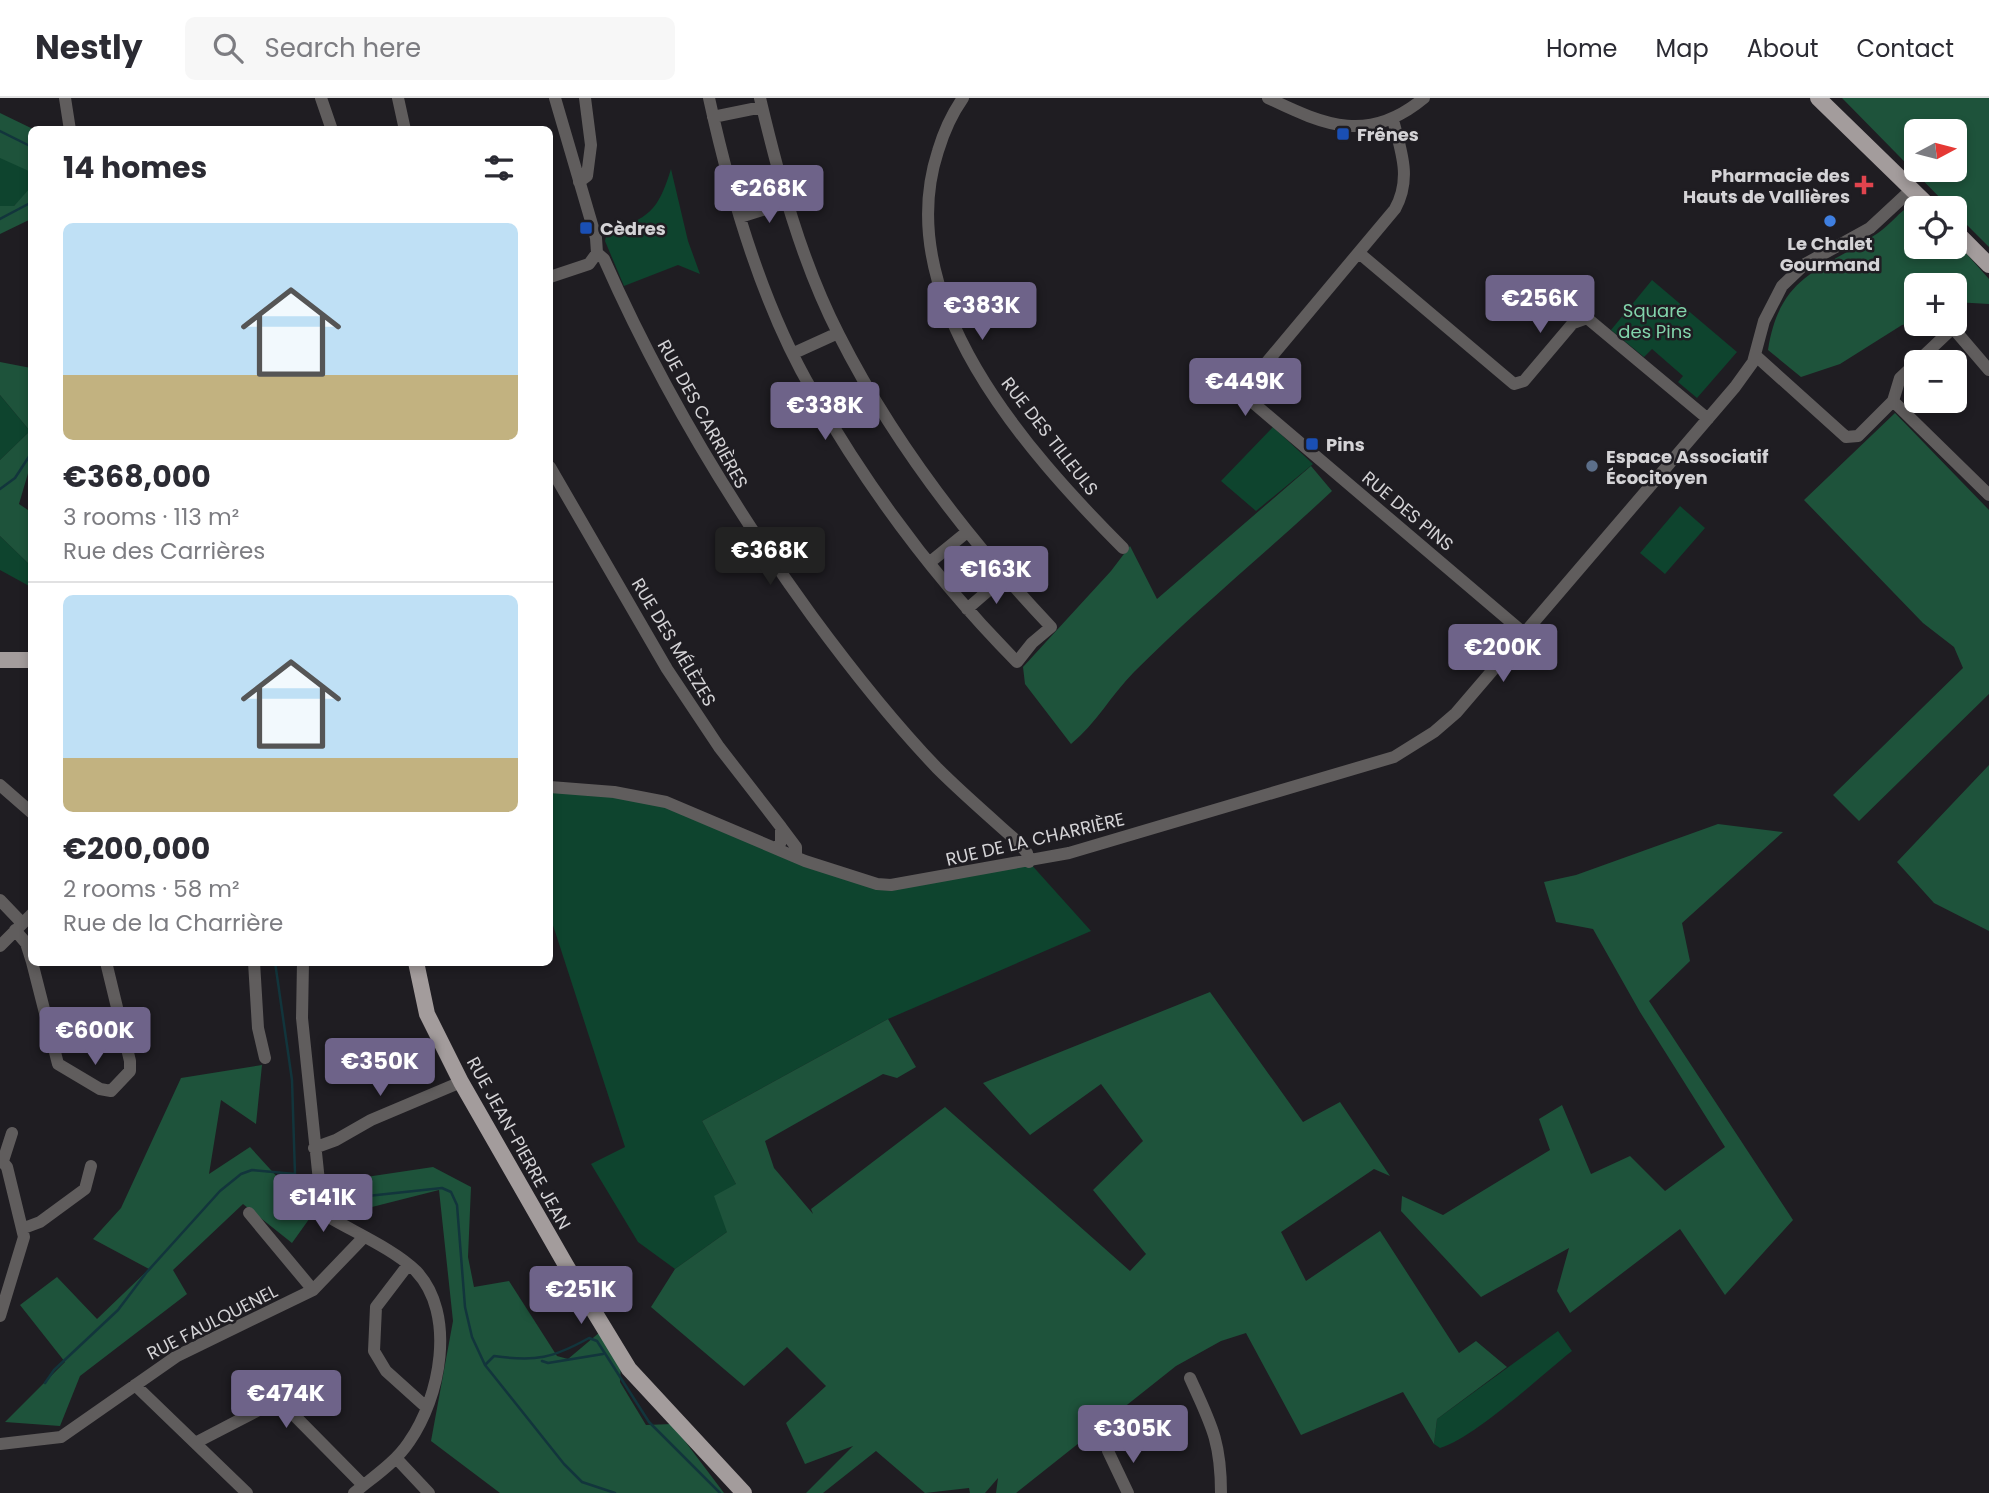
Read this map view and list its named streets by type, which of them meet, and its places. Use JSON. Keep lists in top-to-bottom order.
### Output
{
  "streets": {
    "main road": ["RUE JEAN-PIERRE JEAN"],
    "street": [
      "RUE DES CARRIÈRES",
      "RUE DES TILLEULS",
      "RUE DES PINS",
      "RUE DES MÉLÈZES",
      "RUE DE LA CHARRIÈRE",
      "RUE FAULQUENEL"
    ]
  },
  "crossings": [
    ["RUE DES CARRIÈRES", "RUE DE LA CHARRIÈRE"],
    ["RUE DES PINS", "RUE DE LA CHARRIÈRE"],
    ["RUE DES MÉLÈZES", "RUE DE LA CHARRIÈRE"]
  ],
  "parks": ["Square des Pins"],
  "places": {
    "transit": ["Frênes", "Cèdres", "Pins"],
    "health": ["Pharmacie des Hauts de Vallières"],
    "other": ["Le Chalet Gourmand", "Espace Associatif Écocitoyen"]
  },
  "north": "right",
  "page": {
    "header": "Nestly",
    "search": "Search here",
    "nav": [
      "Home",
      "Map",
      "About",
      "Contact"
    ],
    "map_buttons": ["+", "−"],
    "heading": "14 homes",
    "price": [
      "€268K",
      "€256K",
      "€383K",
      "€449K",
      "€338K",
      "€368K",
      "€163K",
      "€200K",
      "€600K",
      "€350K",
      "€141K",
      "€251K",
      "€474K",
      "€305K"
    ],
    "list": [
      {
        "name": "€368,000",
        "note": "3 rooms · 113 m² · Rue des Carrières"
      },
      {
        "name": "€200,000",
        "note": "2 rooms · 58 m² · Rue de la Charrière"
      }
    ]
  }
}
